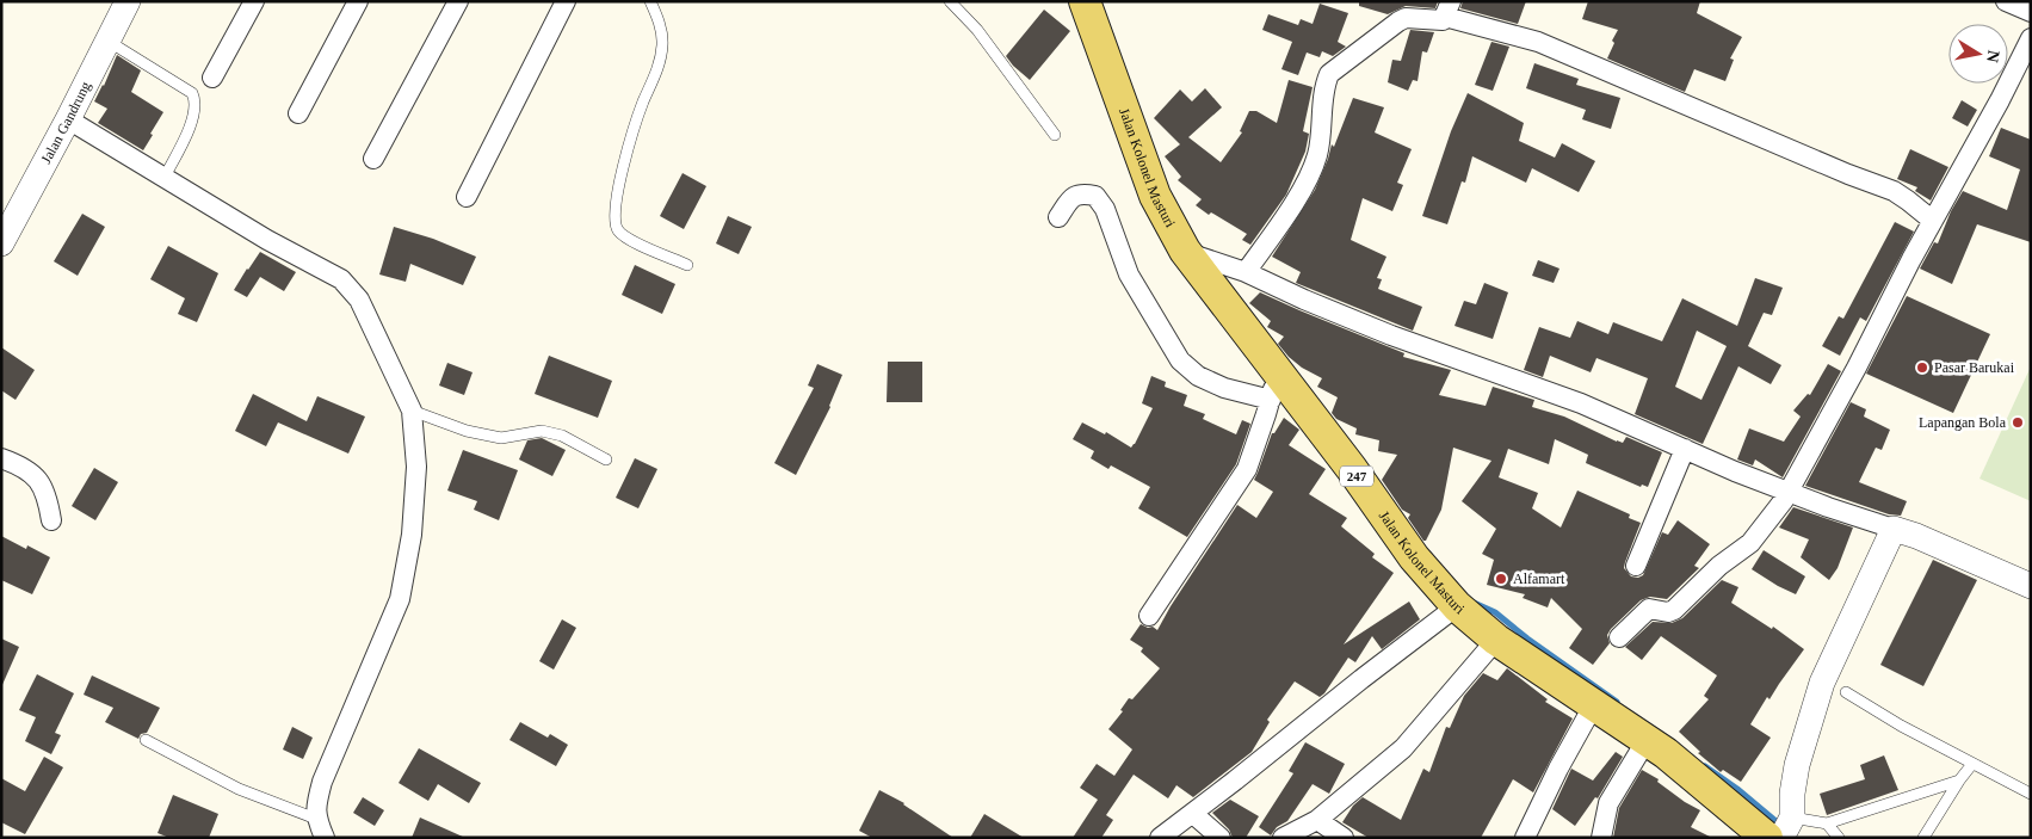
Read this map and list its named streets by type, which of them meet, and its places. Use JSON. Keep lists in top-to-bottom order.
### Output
{
  "streets": {
    "main road": ["Jalan Kolonel Masturi", "247"],
    "street": ["Jalan Gandrung"]
  },
  "places": ["Pasar Barukai", "Lapangan Bola", "Alfamart"],
  "north": "right"
}
